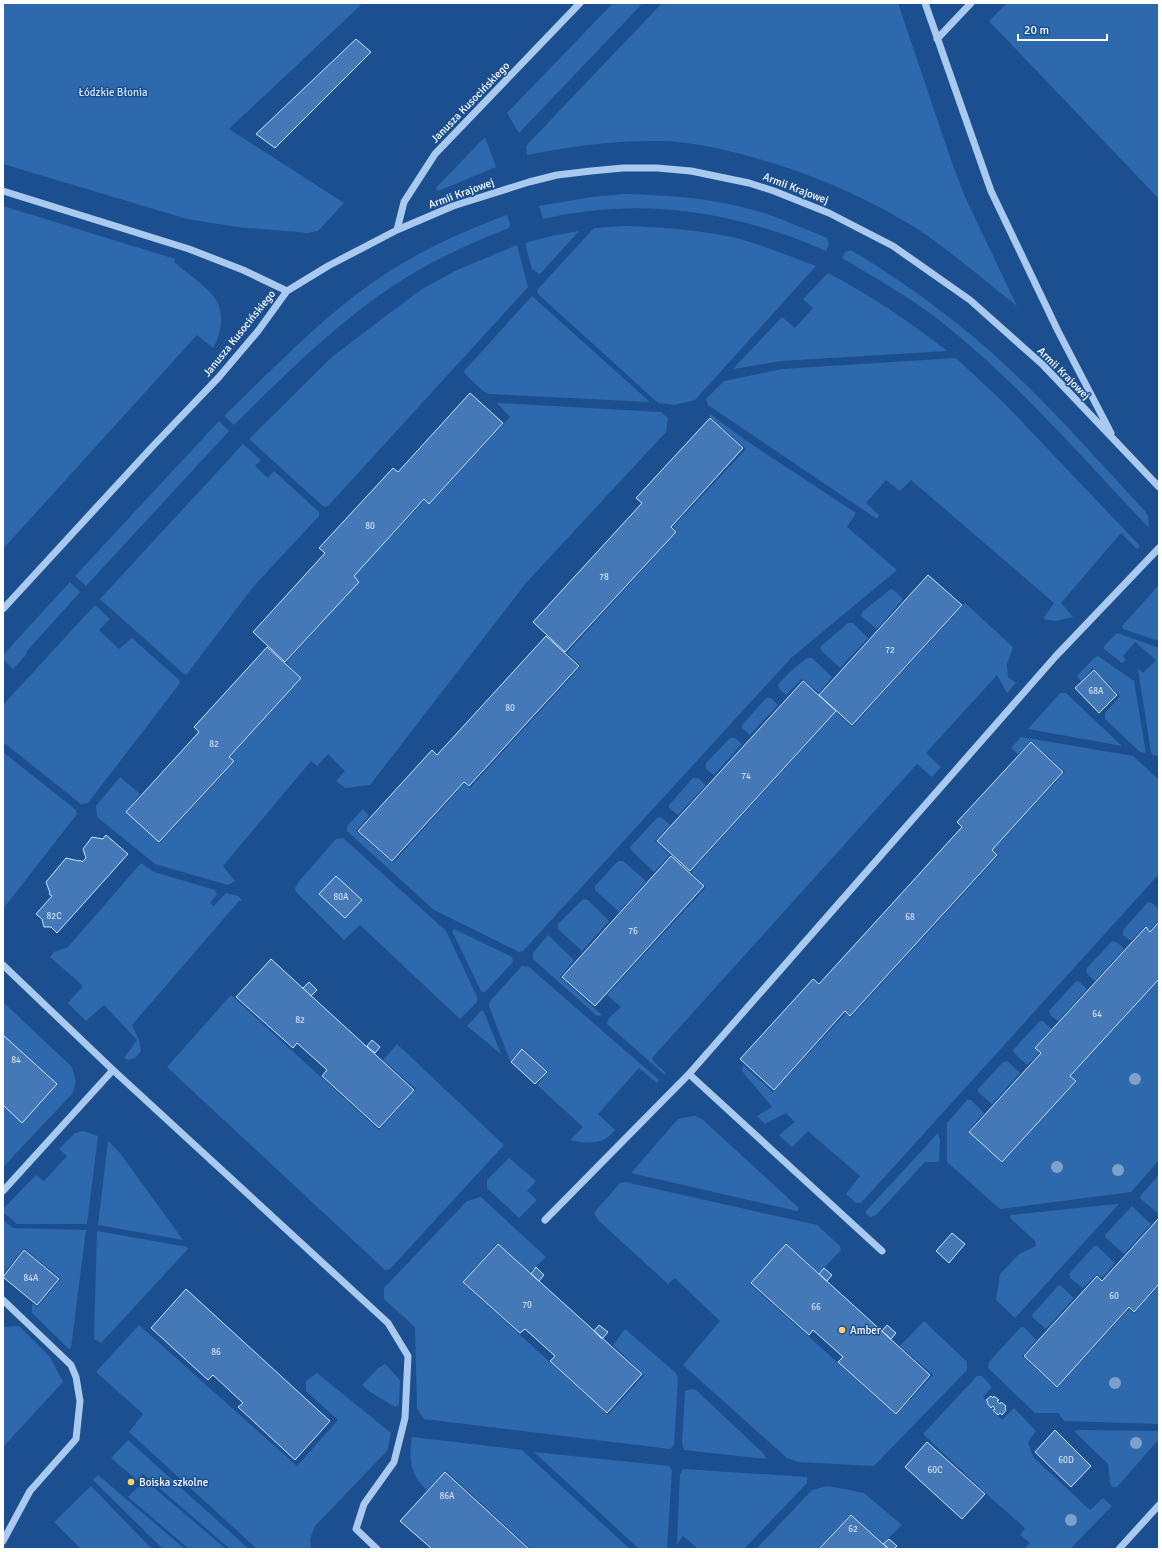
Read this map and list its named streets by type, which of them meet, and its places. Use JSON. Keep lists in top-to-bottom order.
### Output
{
  "streets": {
    "street": ["Janusza Kusocińskiego", "Armii Krajowej"]
  },
  "crossings": [
    ["Janusza Kusocińskiego", "Armii Krajowej"]
  ],
  "parks": ["Łódzkie Błonia"],
  "places": ["Amber", "Boiska szkolne"],
  "house_numbers": [
    "80",
    "78",
    "72",
    "68A",
    "80",
    "82",
    "74",
    "80A",
    "82C",
    "68",
    "76",
    "64",
    "82",
    "84",
    "84A",
    "60",
    "70",
    "66",
    "86",
    "60D",
    "60C",
    "86A",
    "62"
  ],
  "scale_bar": "20 m"
}
